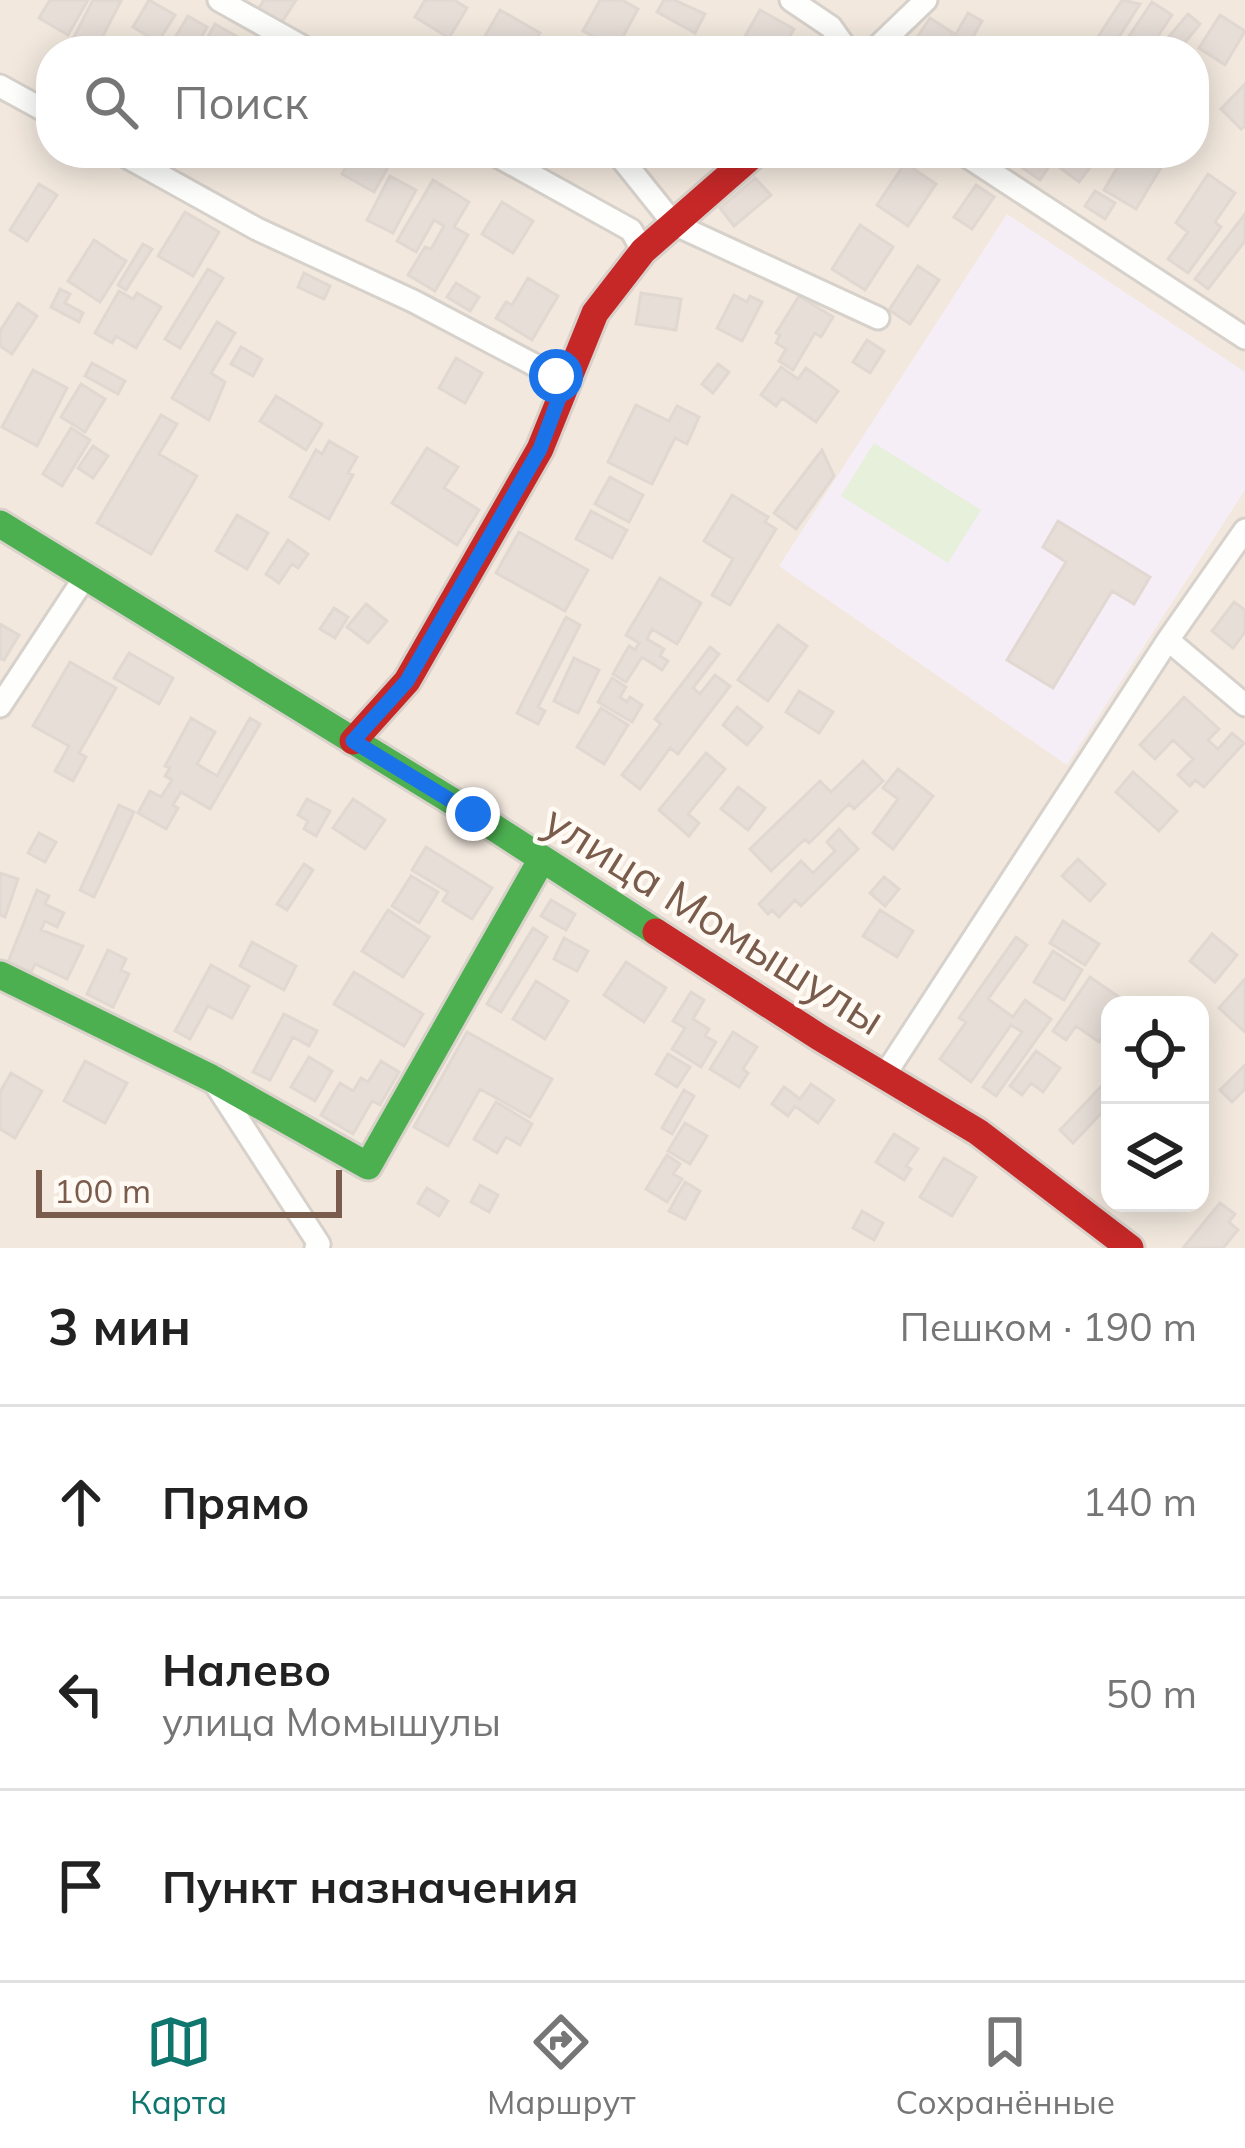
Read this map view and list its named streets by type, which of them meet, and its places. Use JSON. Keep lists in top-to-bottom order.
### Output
{
  "streets": {
    "street": ["улица Момышулы"]
  },
  "scale_bar": "100 m",
  "page": {
    "search": "Поиск",
    "scale": "100 m",
    "heading": ["3 мин", "Пешком · 190 m"],
    "list": [
      ["Прямо", "140 m"],
      ["Налево", "улица Момышулы", "50 m"],
      "Пункт назначения"
    ],
    "nav": ["Карта", "Маршрут", "Сохранённые"]
  }
}
